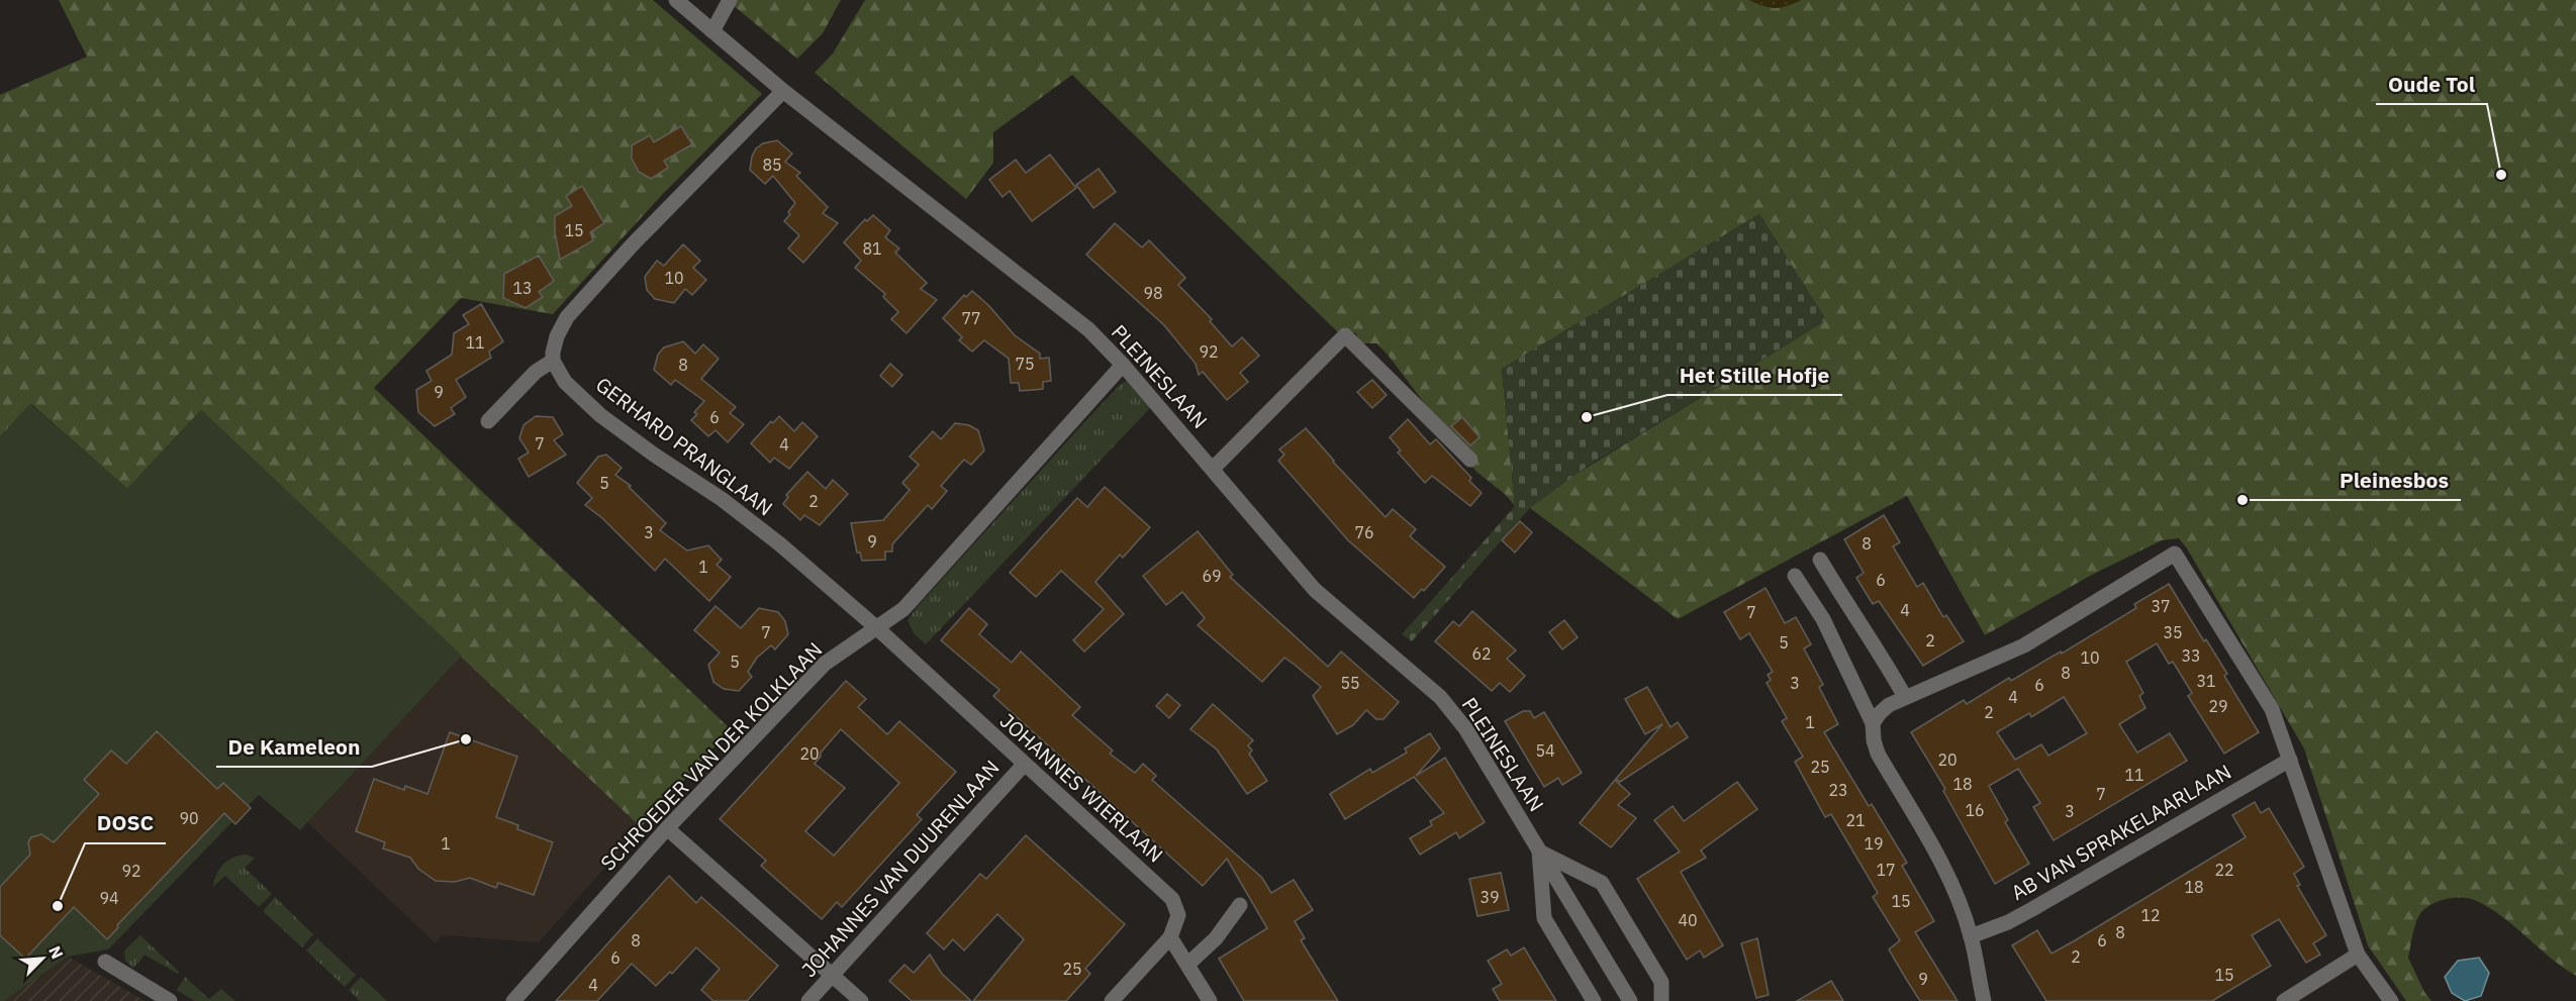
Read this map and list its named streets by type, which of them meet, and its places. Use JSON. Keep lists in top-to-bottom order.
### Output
{
  "streets": {
    "street": [
      "PLEINESLAAN",
      "GERHARD PRANGLAAN",
      "SCHROEDER VAN DER KOLKLAAN",
      "JOHANNES WIERLAAN",
      "AB VAN SPRAKELAARLAAN",
      "JOHANNES VAN DUURENLAAN"
    ]
  },
  "crossings": [
    ["PLEINESLAAN", "SCHROEDER VAN DER KOLKLAAN"],
    ["GERHARD PRANGLAAN", "SCHROEDER VAN DER KOLKLAAN"],
    ["GERHARD PRANGLAAN", "JOHANNES WIERLAAN"],
    ["SCHROEDER VAN DER KOLKLAAN", "JOHANNES WIERLAAN"],
    ["JOHANNES WIERLAAN", "JOHANNES VAN DUURENLAAN"]
  ],
  "places": [
    "Oude Tol",
    "Het Stille Hofje",
    "Pleinesbos",
    "De Kameleon",
    "DOSC"
  ],
  "house_numbers": [
    "85",
    "15",
    "81",
    "10",
    "13",
    "98",
    "77",
    "11",
    "92",
    "75",
    "8",
    "9",
    "6",
    "7",
    "4",
    "5",
    "2",
    "3",
    "76",
    "9",
    "8",
    "1",
    "69",
    "6",
    "37",
    "4",
    "7",
    "7",
    "35",
    "2",
    "5",
    "62",
    "33",
    "10",
    "5",
    "8",
    "31",
    "55",
    "3",
    "6",
    "4",
    "29",
    "2",
    "1",
    "54",
    "20",
    "20",
    "25",
    "11",
    "18",
    "23",
    "7",
    "16",
    "3",
    "90",
    "21",
    "1",
    "19",
    "17",
    "22",
    "92",
    "18",
    "39",
    "94",
    "15",
    "12",
    "40",
    "8",
    "8",
    "6",
    "2",
    "6",
    "25",
    "15",
    "9",
    "4"
  ],
  "north": "top right"
}
